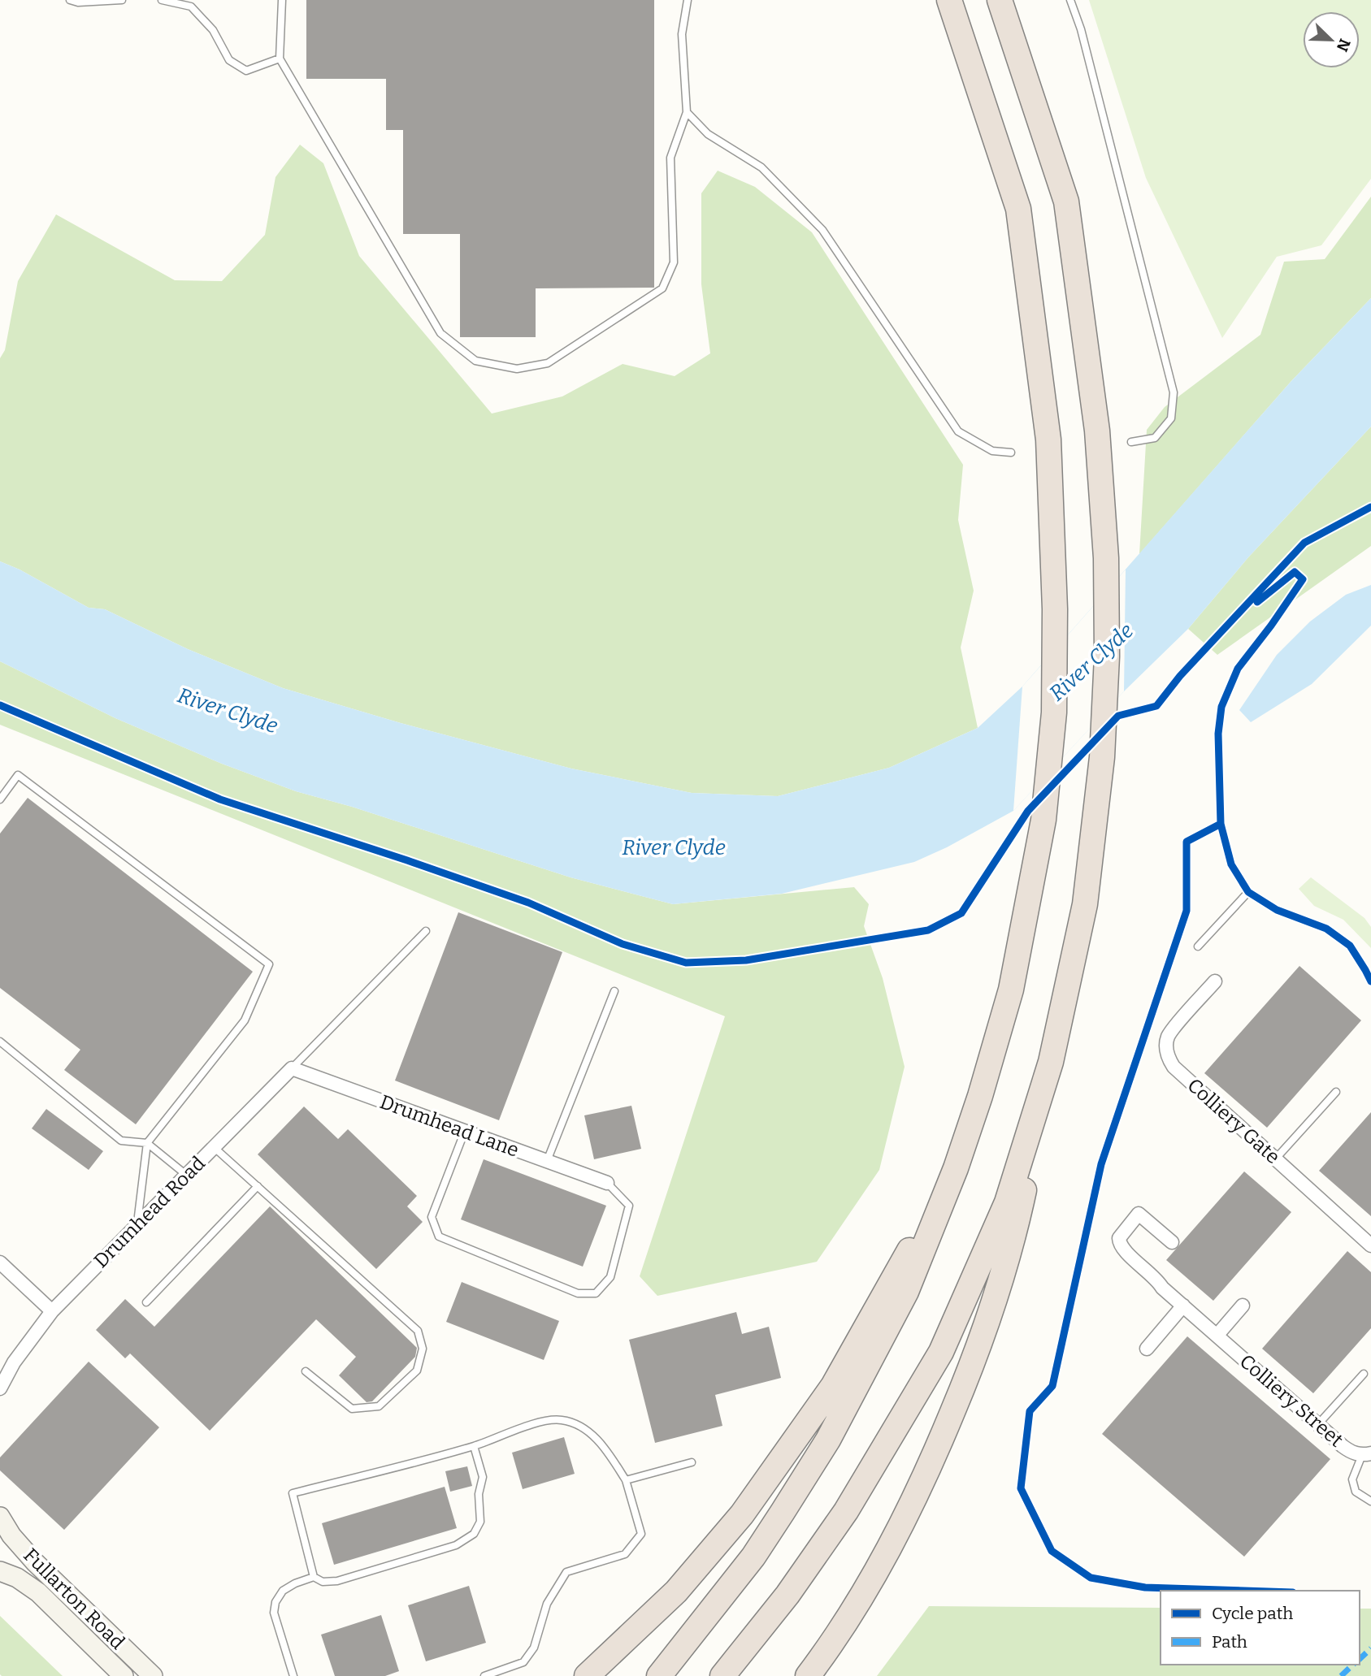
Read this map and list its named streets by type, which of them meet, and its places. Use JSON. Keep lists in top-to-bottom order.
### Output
{
  "streets": {
    "street": [
      "Colliery Gate",
      "Drumhead Lane",
      "Drumhead Road",
      "Colliery Street",
      "Fullarton Road"
    ]
  },
  "crossings": [
    ["Drumhead Lane", "Drumhead Road"]
  ],
  "water": ["River Clyde"],
  "legend": ["Cycle path", "Path"],
  "north": "bottom right"
}
